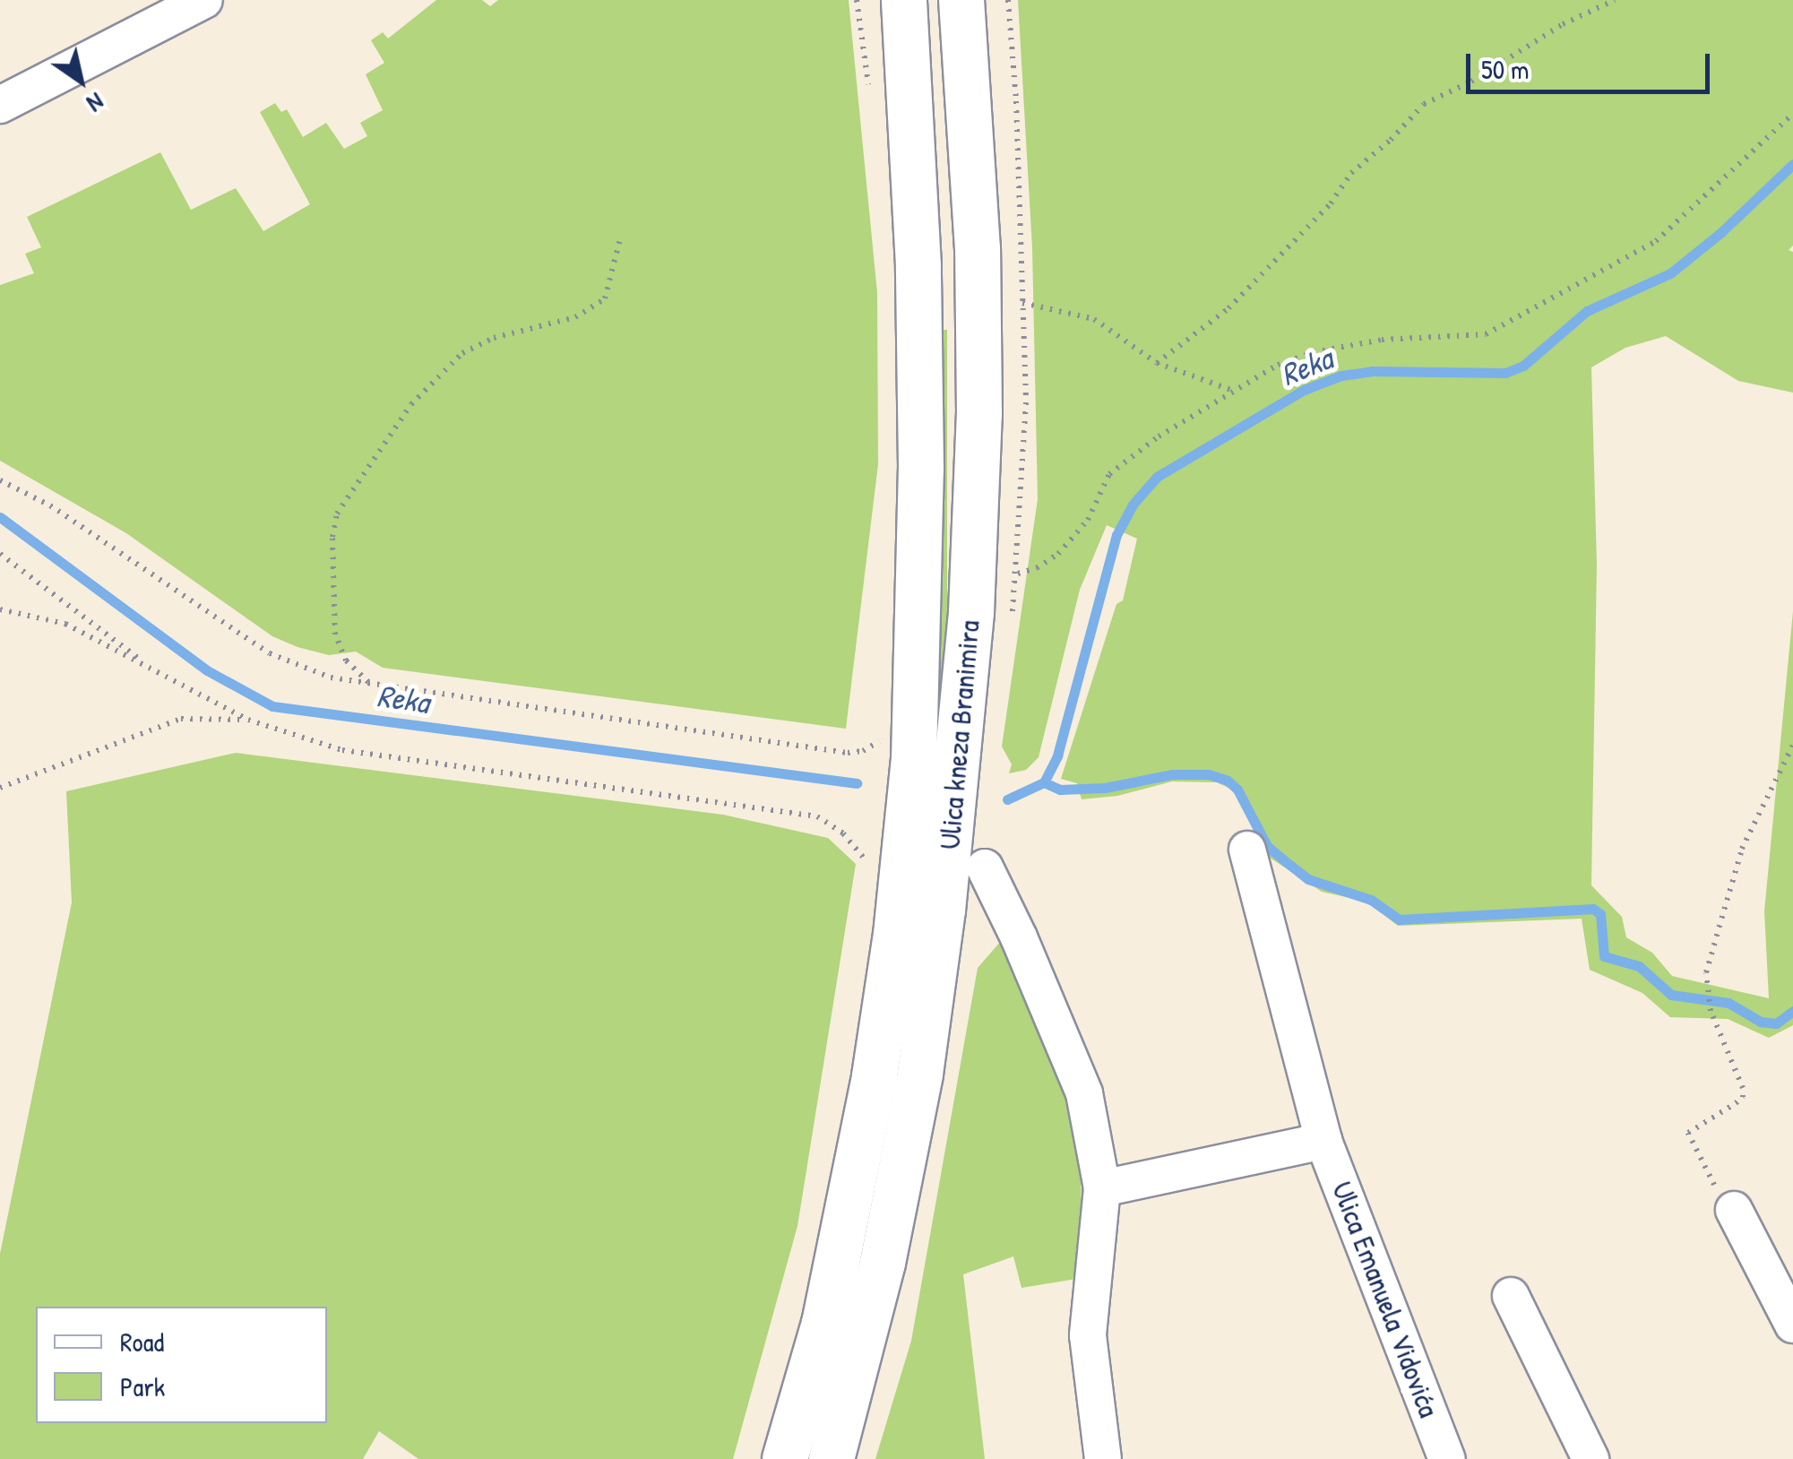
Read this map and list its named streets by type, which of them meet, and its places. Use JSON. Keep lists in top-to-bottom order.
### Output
{
  "streets": {
    "street": ["Ulica kneza Branimira", "Ulica Emanuela Vidovića"]
  },
  "water": ["Reka"],
  "legend": ["Road", "Park"],
  "scale_bar": "50 m",
  "north": "bottom right"
}
